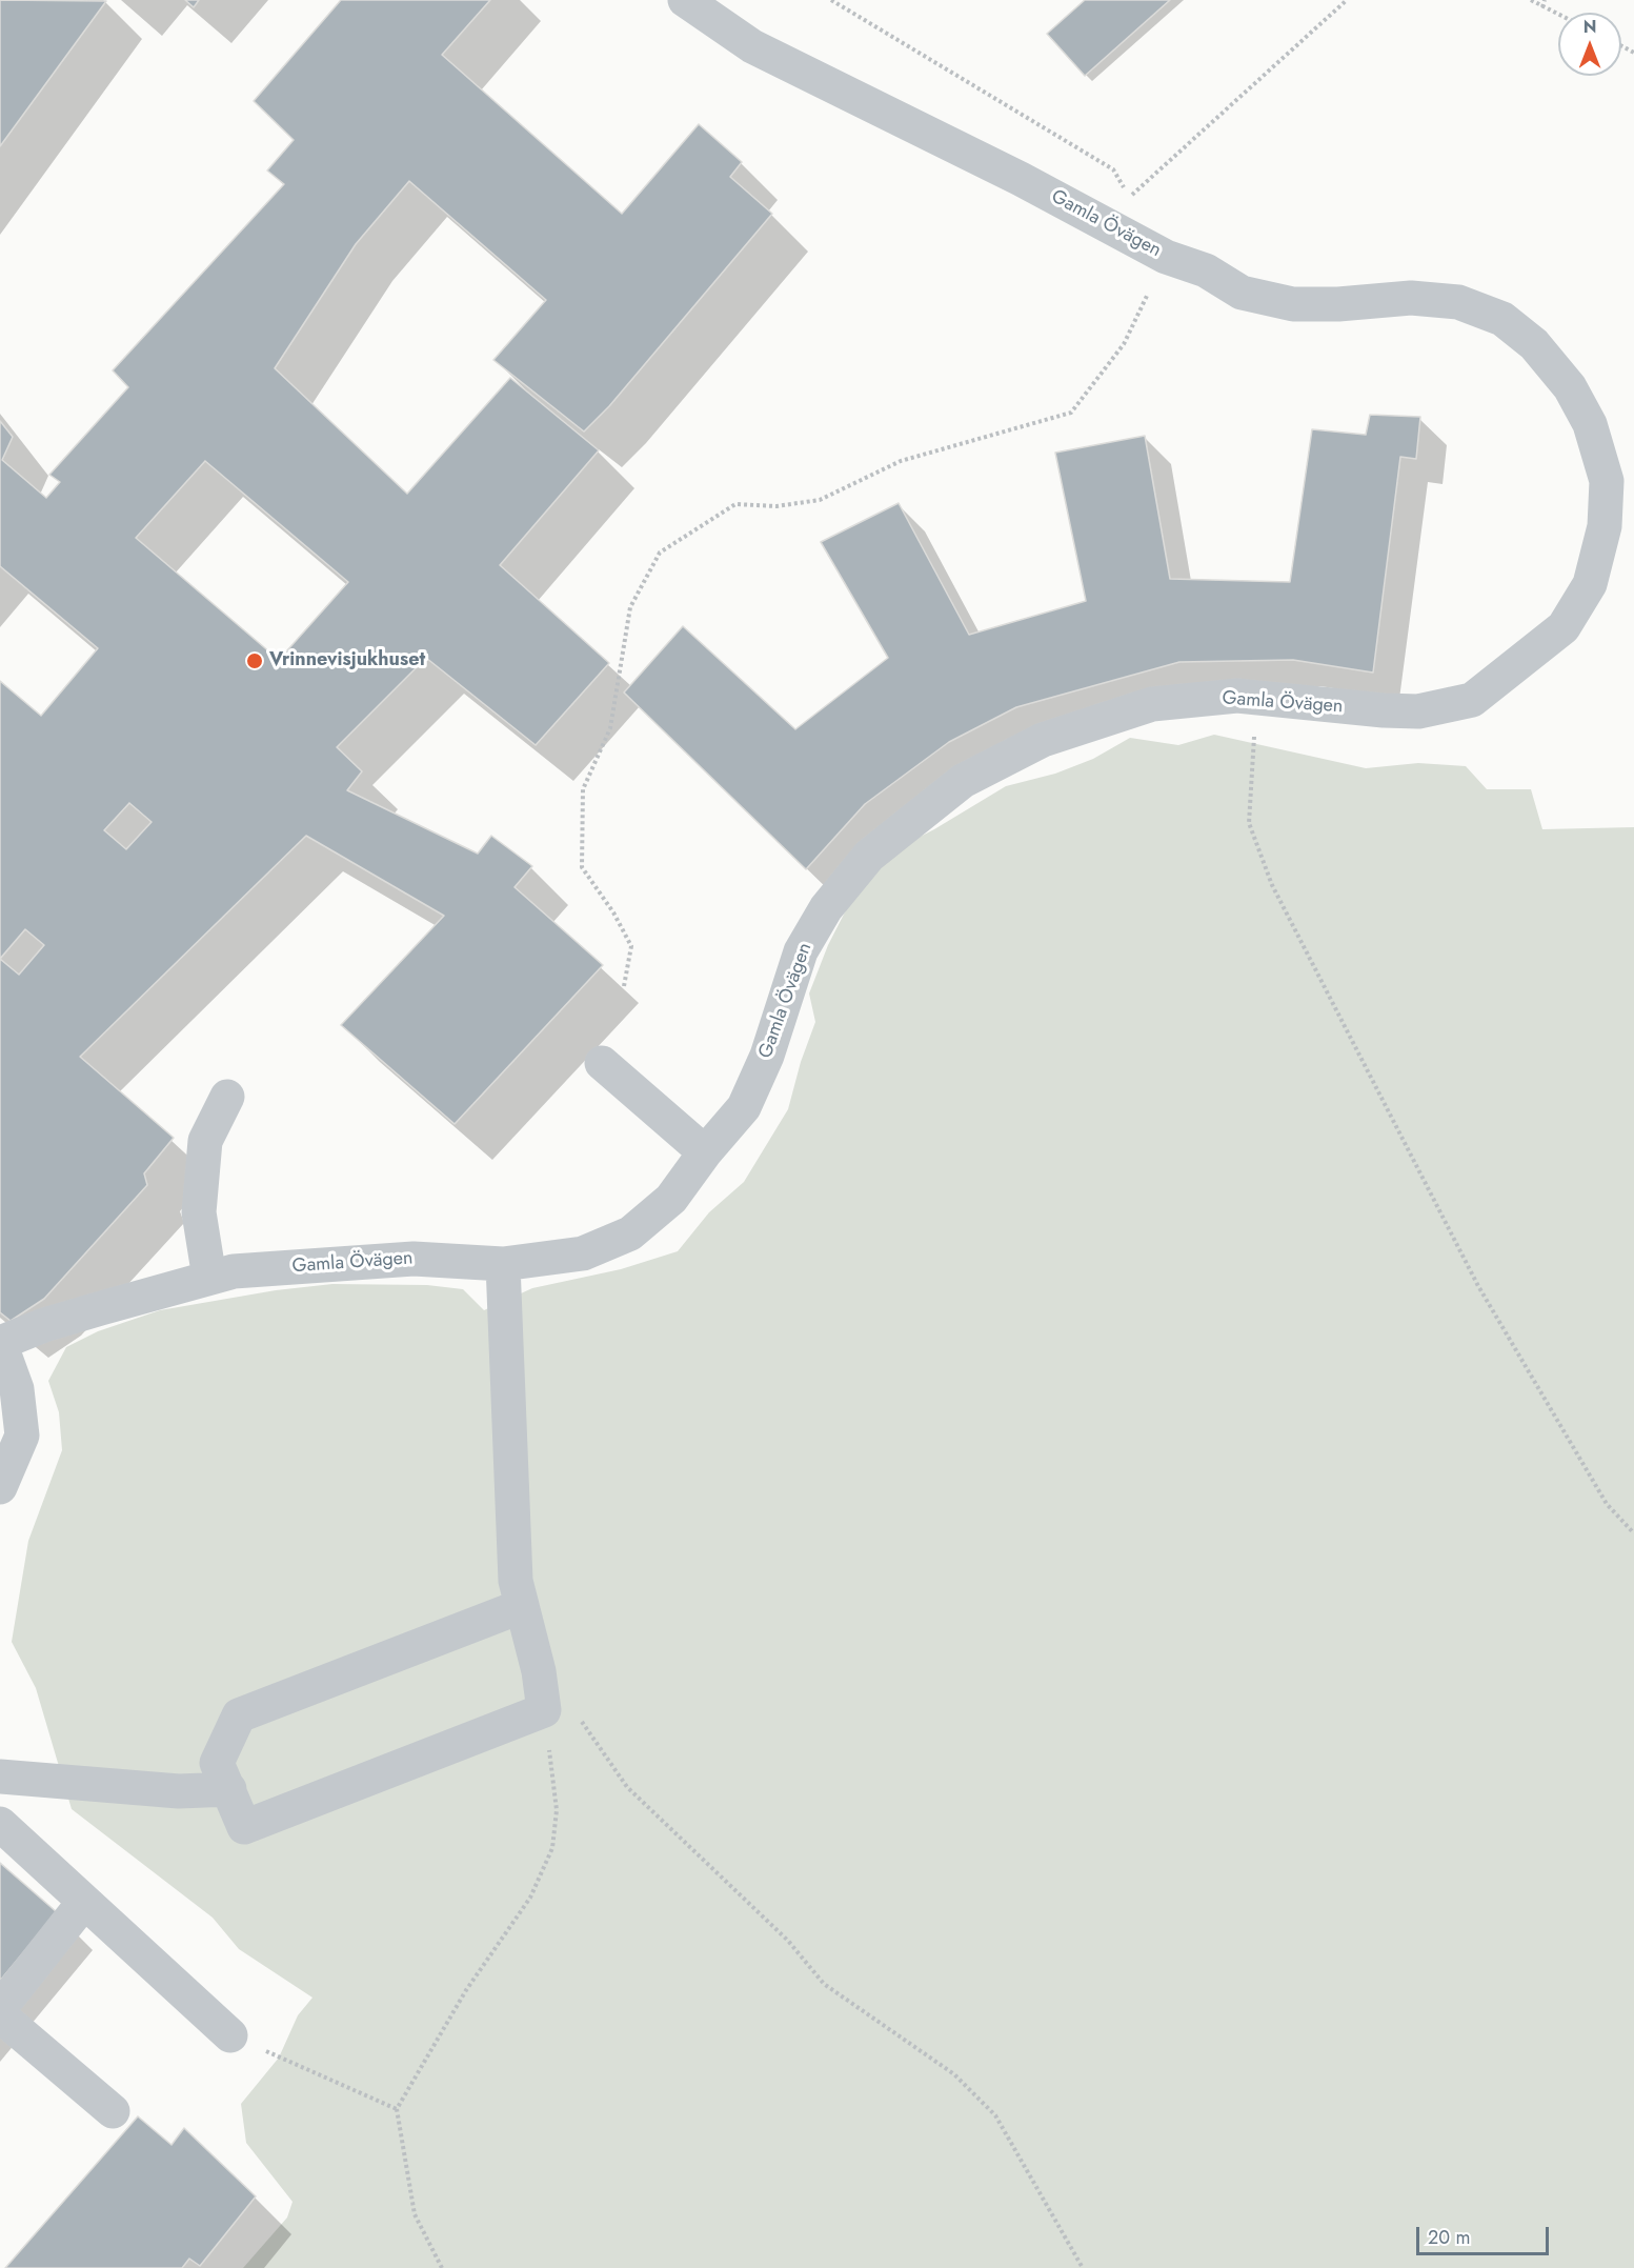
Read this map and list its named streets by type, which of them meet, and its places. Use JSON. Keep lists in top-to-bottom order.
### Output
{
  "streets": {
    "street": ["Gamla Övägen"]
  },
  "places": ["Vrinnevisjukhuset"],
  "scale_bar": "20 m",
  "north": "top"
}
